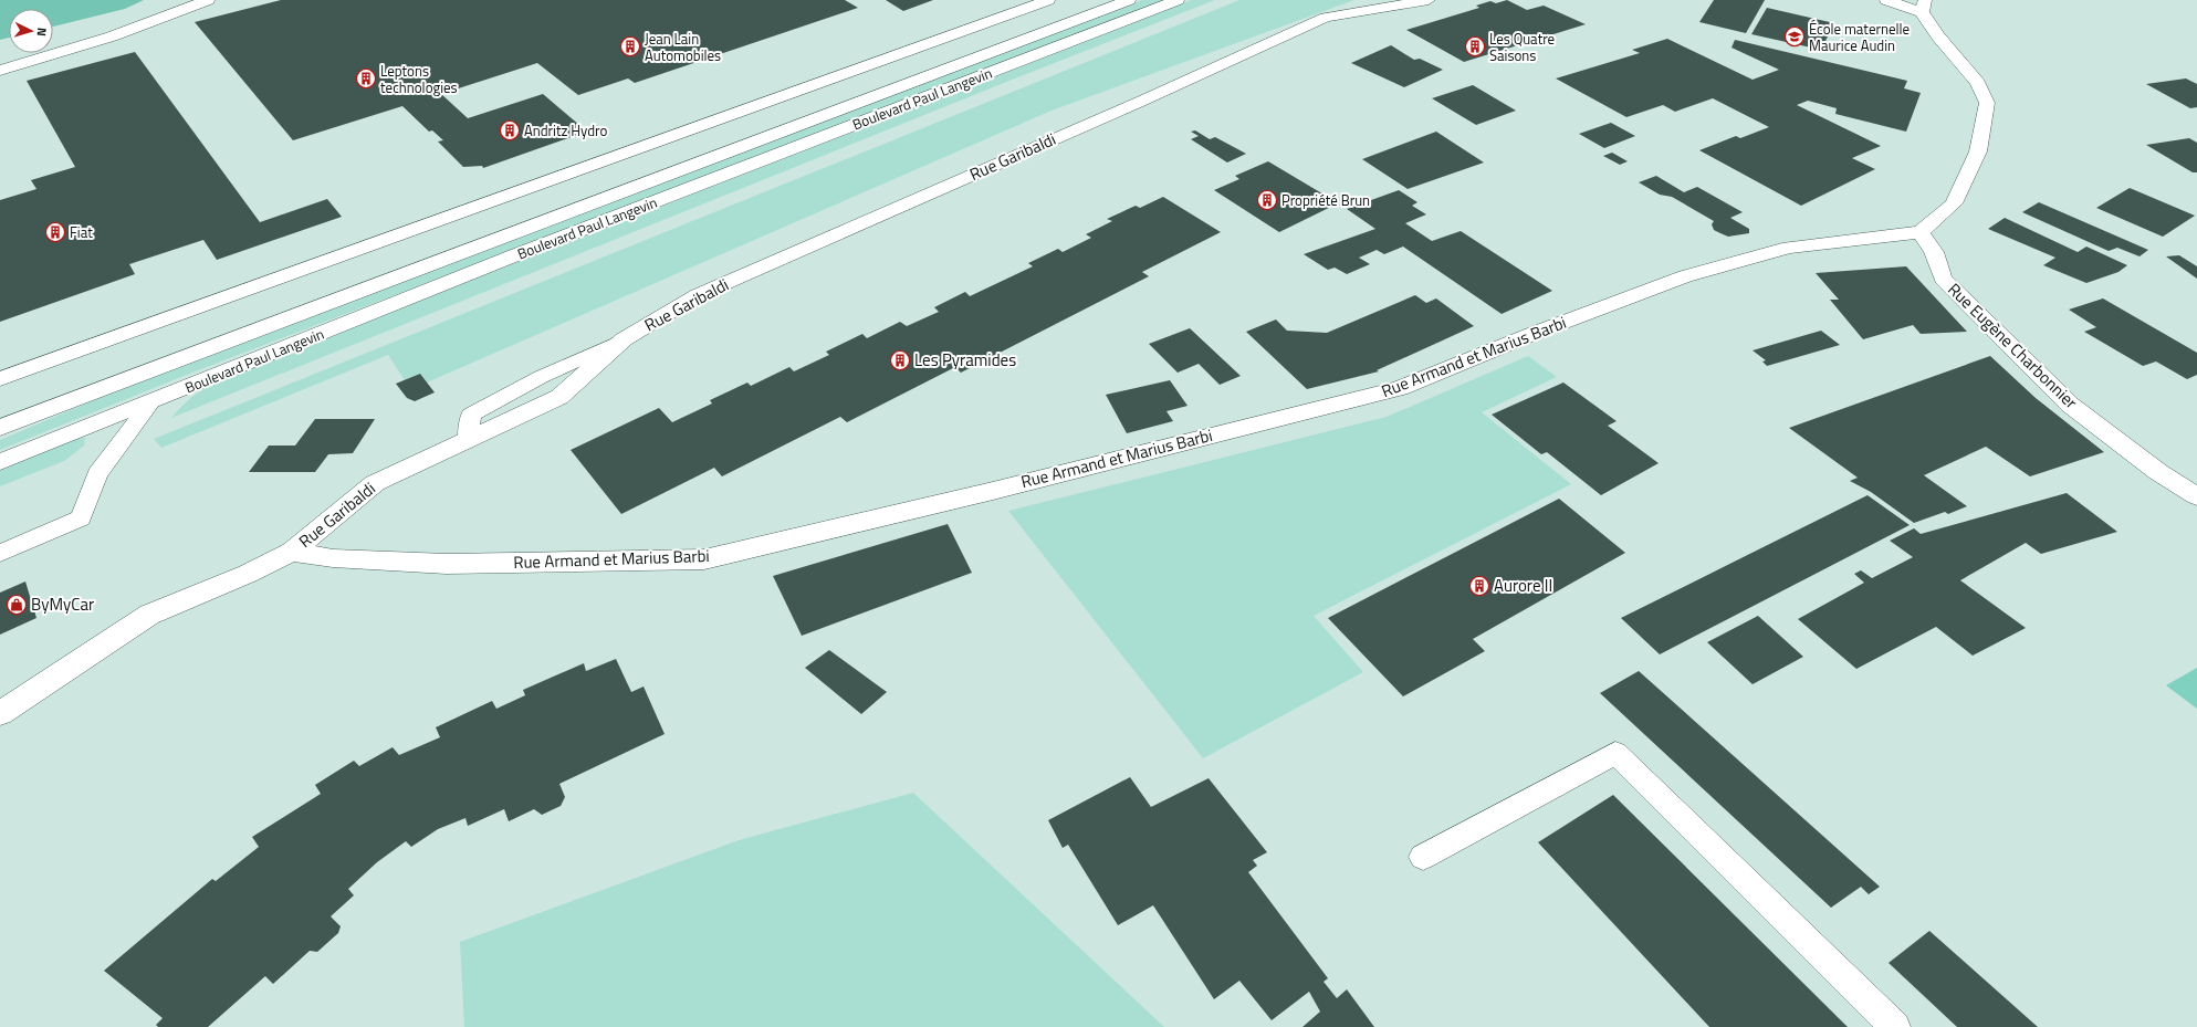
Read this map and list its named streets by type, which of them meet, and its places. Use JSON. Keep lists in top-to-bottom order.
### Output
{
  "streets": {
    "street": [
      "Boulevard Paul Langevin",
      "Rue Garibaldi",
      "Rue Eugène Charbonnier",
      "Rue Armand et Marius Barbi"
    ]
  },
  "crossings": [
    ["Rue Garibaldi", "Rue Armand et Marius Barbi"],
    ["Rue Eugène Charbonnier", "Rue Armand et Marius Barbi"]
  ],
  "places": {
    "school or university": ["École maternelle Maurice Audin"],
    "building": [
      "Jean Lain Automobiles",
      "Les Quatre Saisons",
      "Leptons technologies",
      "Andritz Hydro",
      "Propriété Brun",
      "Fiat",
      "Les Pyramides",
      "Aurore II"
    ],
    "shop": ["ByMyCar"]
  },
  "north": "right"
}
